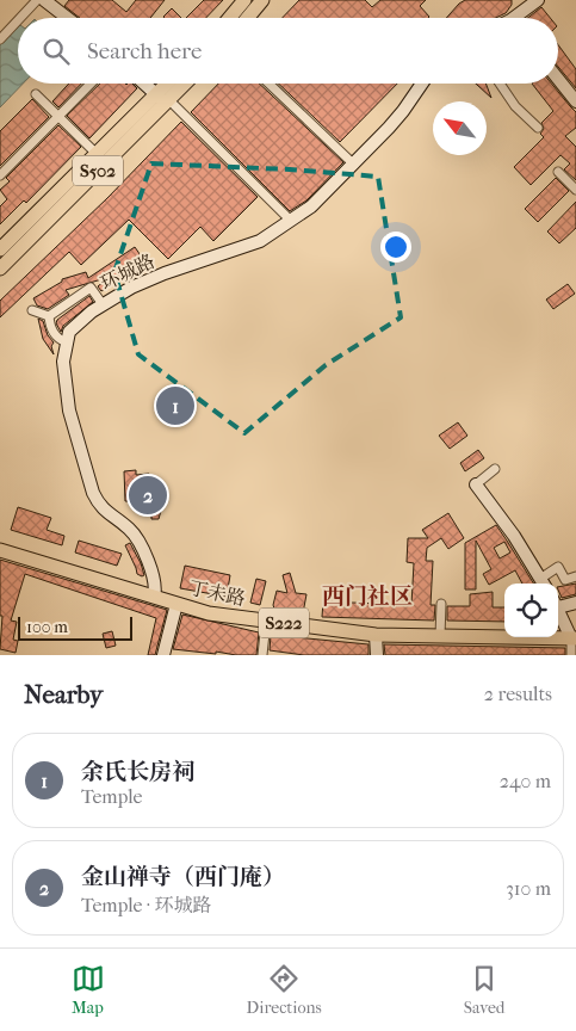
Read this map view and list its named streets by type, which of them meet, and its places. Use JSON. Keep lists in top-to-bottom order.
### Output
{
  "streets": {
    "main road": [
      "S502",
      "环城路",
      "丁未路",
      "S222"
    ]
  },
  "districts": ["西门社区"],
  "scale_bar": "100 m",
  "north": "top left",
  "page": {
    "search": "Search here",
    "pins": ["1", "2"],
    "scale": "100 m",
    "heading": ["Nearby", "2 results"],
    "list": [
      {
        "mark": "1",
        "name": "余氏长房祠",
        "note": "Temple",
        "value": "240 m"
      },
      {
        "mark": "2",
        "name": "金山禅寺（西门庵）",
        "note": "Temple · 环城路",
        "value": "310 m"
      }
    ],
    "nav": ["Map", "Directions", "Saved"]
  }
}
